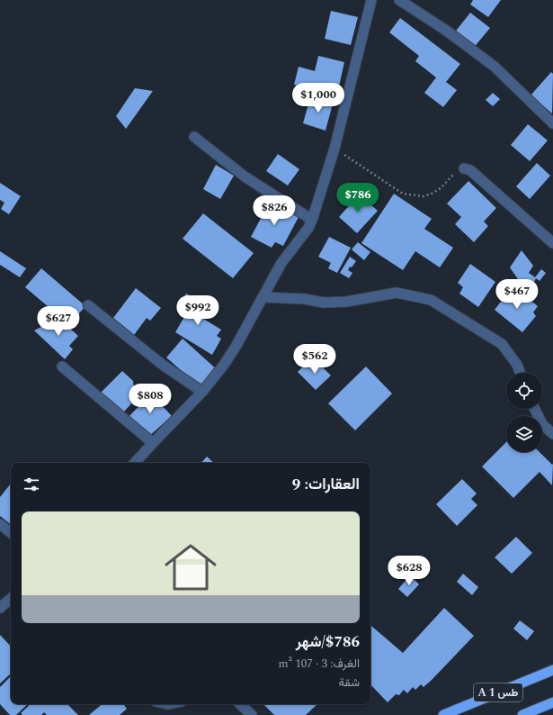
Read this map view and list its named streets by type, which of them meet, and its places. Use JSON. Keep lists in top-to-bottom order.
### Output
{
  "streets": {
    "highway": ["A 1 طس"]
  },
  "page": {
    "price": [
      "$1,000",
      "$786",
      "$826",
      "$467",
      "$992",
      "$627",
      "$562",
      "$808",
      "$628"
    ],
    "heading": "العقارات: 9",
    "list": [
      {
        "name": "$786/شهر",
        "note": "الغرف: 3 · 107 m² · شقة"
      }
    ]
  }
}
